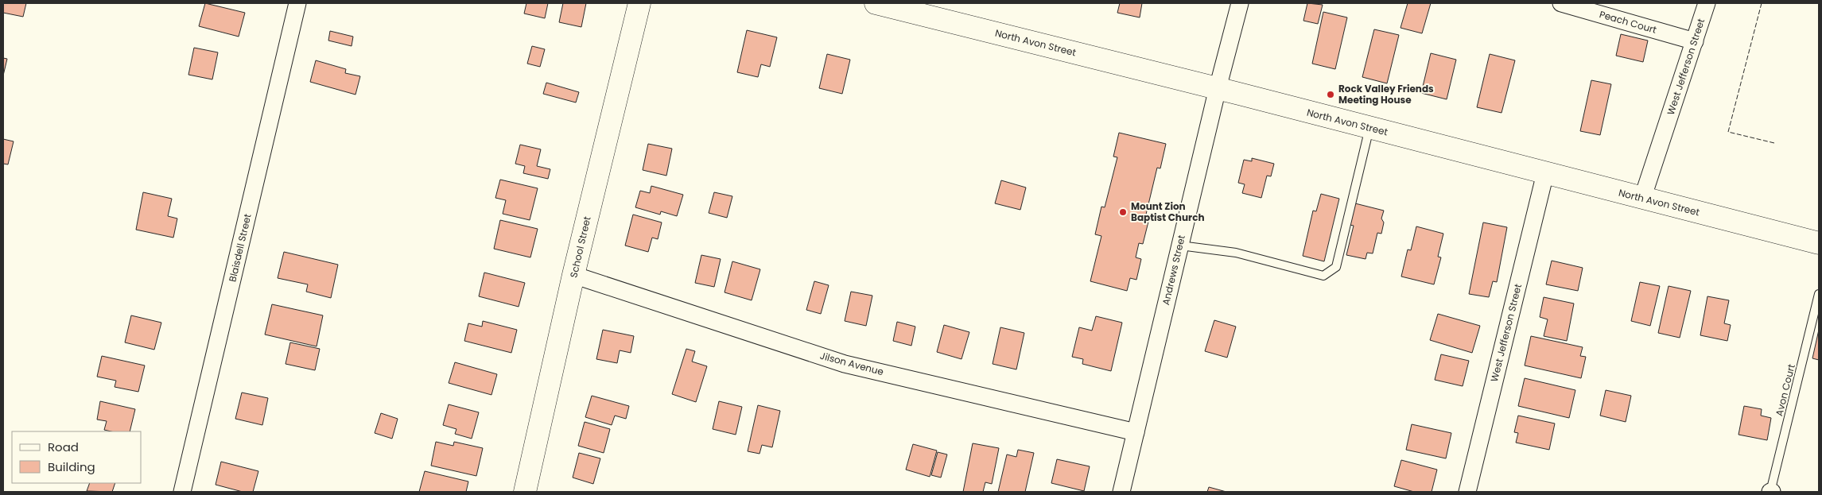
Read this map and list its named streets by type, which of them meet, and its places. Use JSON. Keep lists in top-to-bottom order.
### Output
{
  "streets": {
    "street": [
      "Peach Court",
      "North Avon Street",
      "West Jefferson Street",
      "School Street",
      "Blaisdell Street",
      "Andrews Street",
      "Jilson Avenue"
    ],
    "lane": ["Avon Court"]
  },
  "crossings": [
    ["Peach Court", "West Jefferson Street"],
    ["North Avon Street", "West Jefferson Street"],
    ["North Avon Street", "Andrews Street"],
    ["School Street", "Jilson Avenue"],
    ["Andrews Street", "Jilson Avenue"]
  ],
  "places": ["Rock Valley Friends Meeting House", "Mount Zion Baptist Church"],
  "legend": ["Road", "Building"]
}
